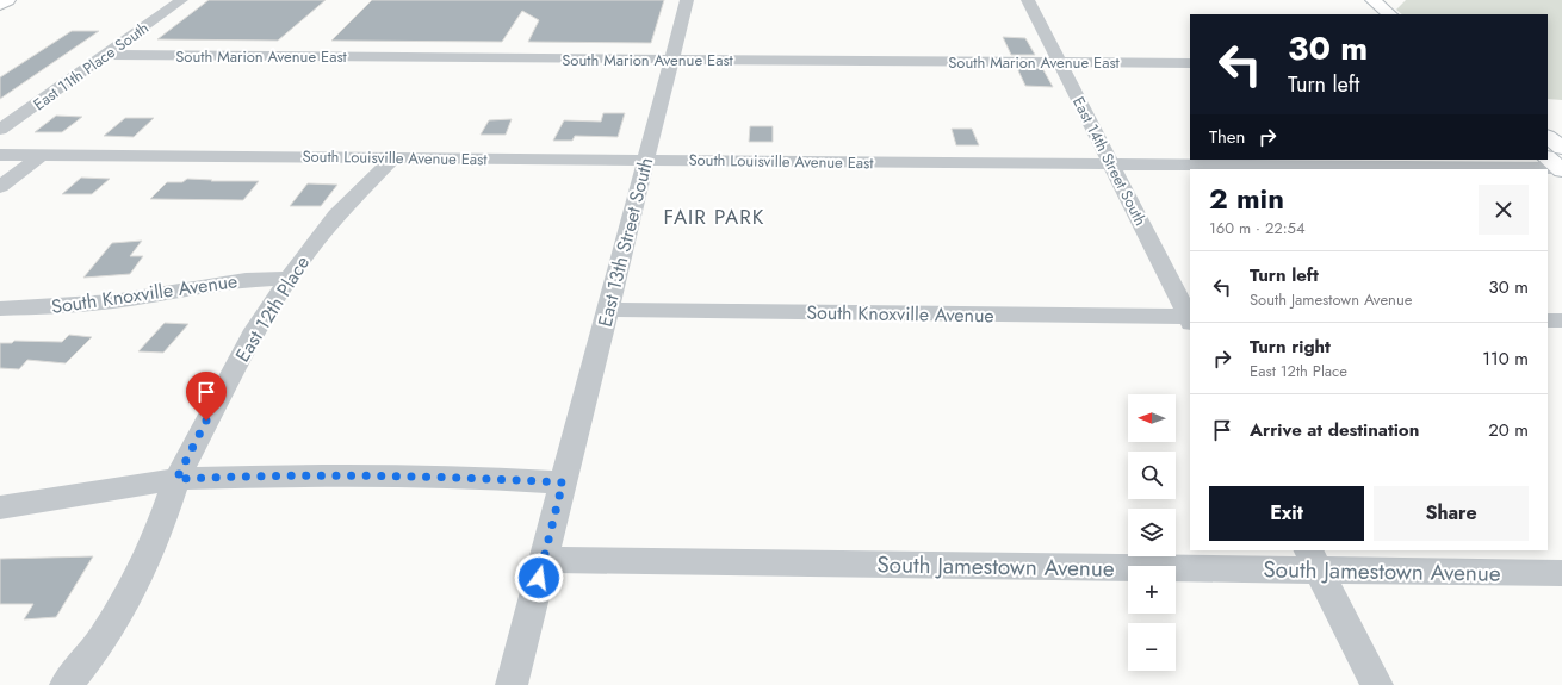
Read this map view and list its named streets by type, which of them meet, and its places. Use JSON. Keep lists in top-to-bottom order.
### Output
{
  "streets": {
    "street": [
      "South Marion Avenue East",
      "East 11th Place South",
      "South Louisville Avenue East",
      "East 14th Street South",
      "East 13th Street South",
      "South Knoxville Avenue",
      "East 12th Place",
      "South Jamestown Avenue"
    ]
  },
  "crossings": [
    ["South Marion Avenue East", "East 11th Place South"],
    ["South Marion Avenue East", "East 14th Street South"],
    ["South Marion Avenue East", "East 13th Street South"],
    ["South Louisville Avenue East", "East 14th Street South"],
    ["South Louisville Avenue East", "East 13th Street South"],
    ["South Louisville Avenue East", "East 12th Place"],
    ["East 14th Street South", "South Knoxville Avenue"],
    ["East 13th Street South", "South Knoxville Avenue"],
    ["East 13th Street South", "South Jamestown Avenue"],
    ["South Knoxville Avenue", "East 12th Place"]
  ],
  "districts": ["FAIR PARK"],
  "north": "left",
  "page": {
    "turn": ["30 m", "Turn left"],
    "then": "Then",
    "heading": ["2 min", "160 m · 22:54"],
    "list": [
      {
        "name": "Turn left",
        "note": "South Jamestown Avenue",
        "value": "30 m"
      },
      {
        "name": "Turn right",
        "note": "East 12th Place",
        "value": "110 m"
      },
      {
        "name": "Arrive at destination",
        "value": "20 m"
      }
    ],
    "map_buttons": ["+", "−"],
    "buttons": ["Exit", "Share"]
  }
}
